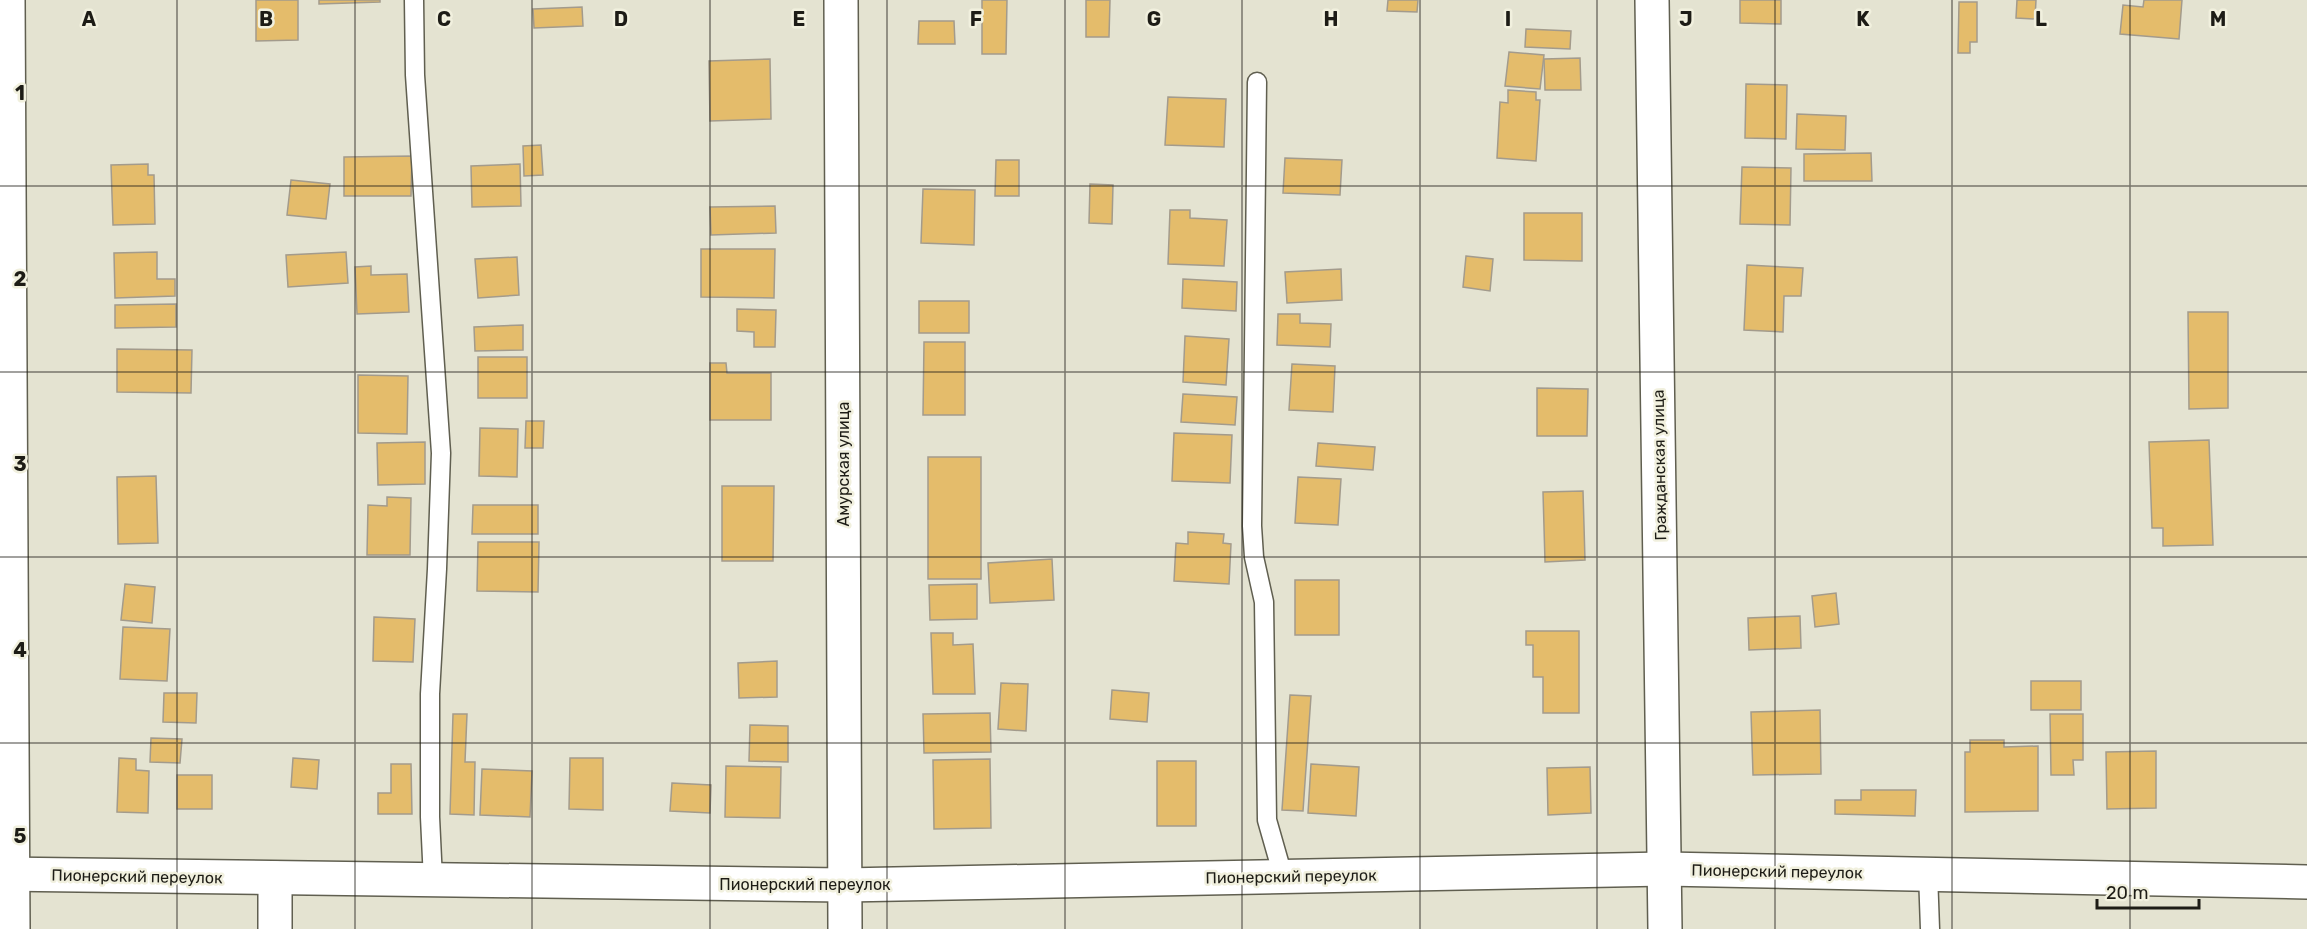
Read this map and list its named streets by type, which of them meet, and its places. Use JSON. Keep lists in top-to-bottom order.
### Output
{
  "streets": {
    "street": ["Амурская улица", "Гражданская улица", "Пионерский переулок"]
  },
  "crossings": [
    ["Амурская улица", "Пионерский переулок"],
    ["Гражданская улица", "Пионерский переулок"]
  ],
  "scale_bar": "20 m",
  "grid": {
    "columns": [
      "A",
      "B",
      "C",
      "D",
      "E",
      "F",
      "G",
      "H",
      "I",
      "J",
      "K",
      "L",
      "M"
    ],
    "rows": [
      "1",
      "2",
      "3",
      "4",
      "5"
    ]
  }
}
